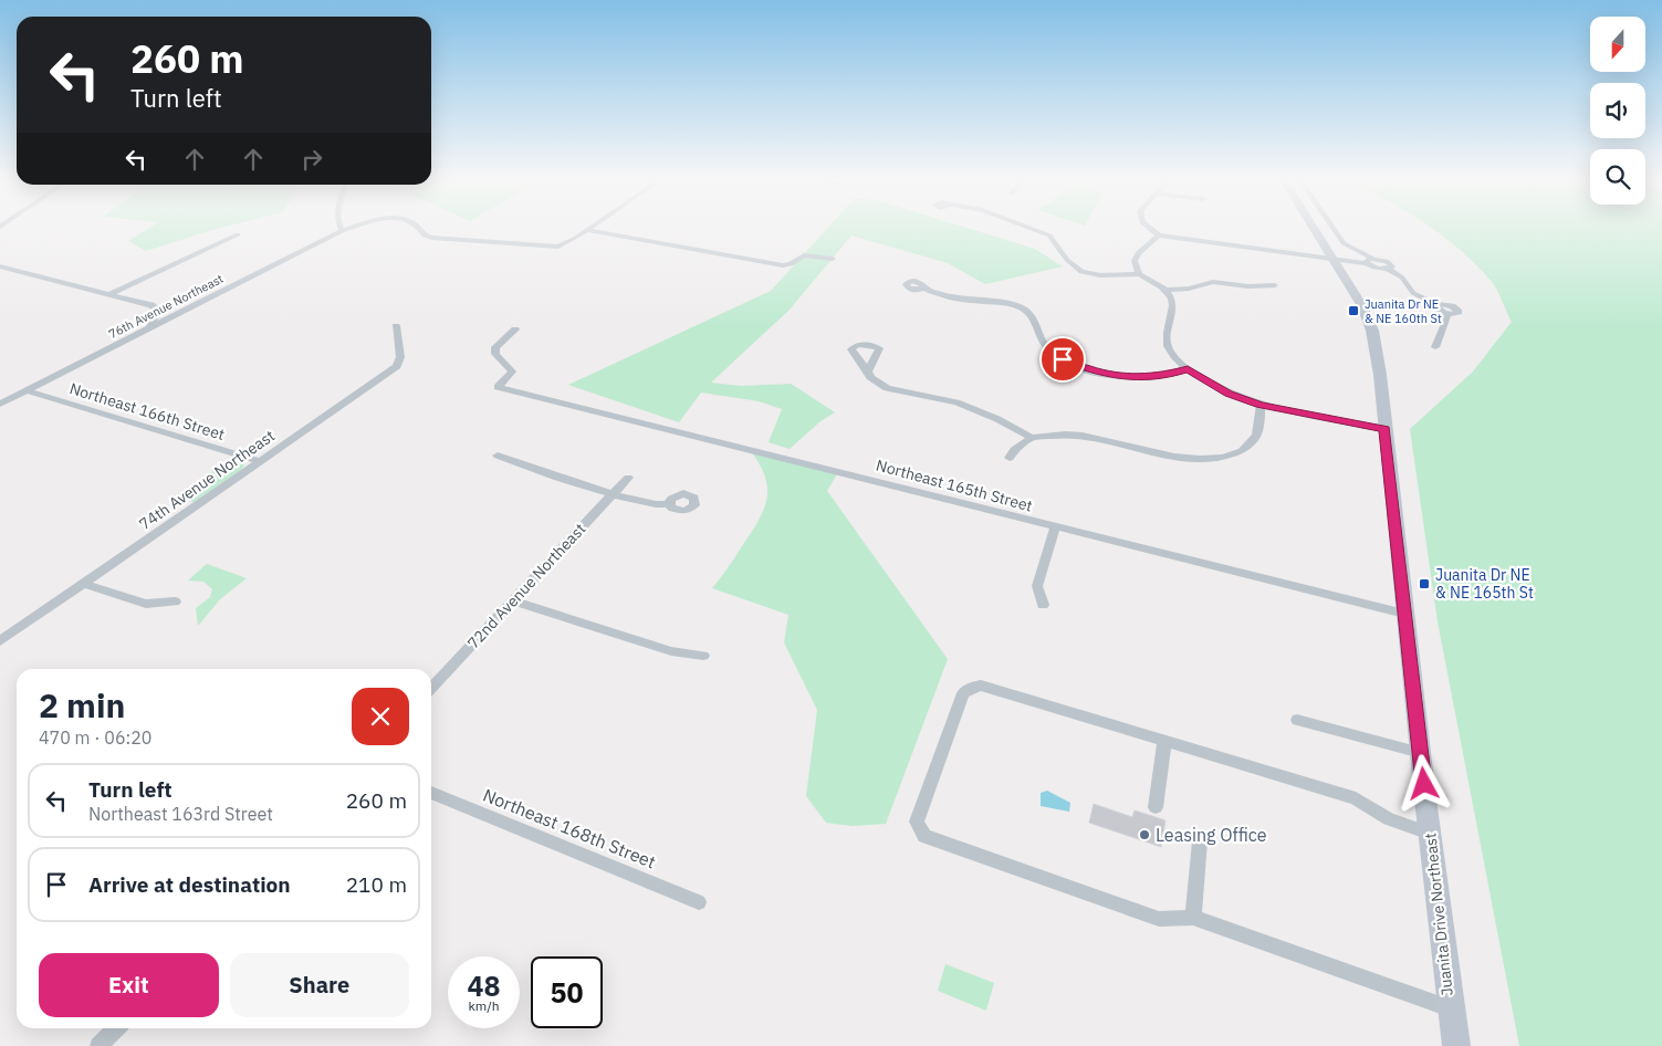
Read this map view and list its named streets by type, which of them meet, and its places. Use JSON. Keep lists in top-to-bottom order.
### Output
{
  "streets": {
    "main road": ["Juanita Drive Northeast"],
    "street": [
      "76th Avenue Northeast",
      "Northeast 166th Street",
      "74th Avenue Northeast",
      "Northeast 165th Street",
      "72nd Avenue Northeast",
      "Northeast 168th Street"
    ]
  },
  "crossings": [
    ["76th Avenue Northeast", "Northeast 166th Street"],
    ["Northeast 166th Street", "74th Avenue Northeast"],
    ["Northeast 165th Street", "Juanita Drive Northeast"]
  ],
  "places": {
    "transit": ["Juanita Dr NE & NE 160th St", "Juanita Dr NE & NE 165th St"],
    "other": ["Leasing Office"]
  },
  "north": "bottom",
  "page": {
    "turn": ["260 m", "Turn left"],
    "heading": ["2 min", "470 m · 06:20"],
    "list": [
      {
        "name": "Turn left",
        "note": "Northeast 163rd Street",
        "value": "260 m"
      },
      {
        "name": "Arrive at destination",
        "value": "210 m"
      }
    ],
    "buttons": ["Exit", "Share"],
    "speed": "48 km/h",
    "limit": "50"
  }
}
